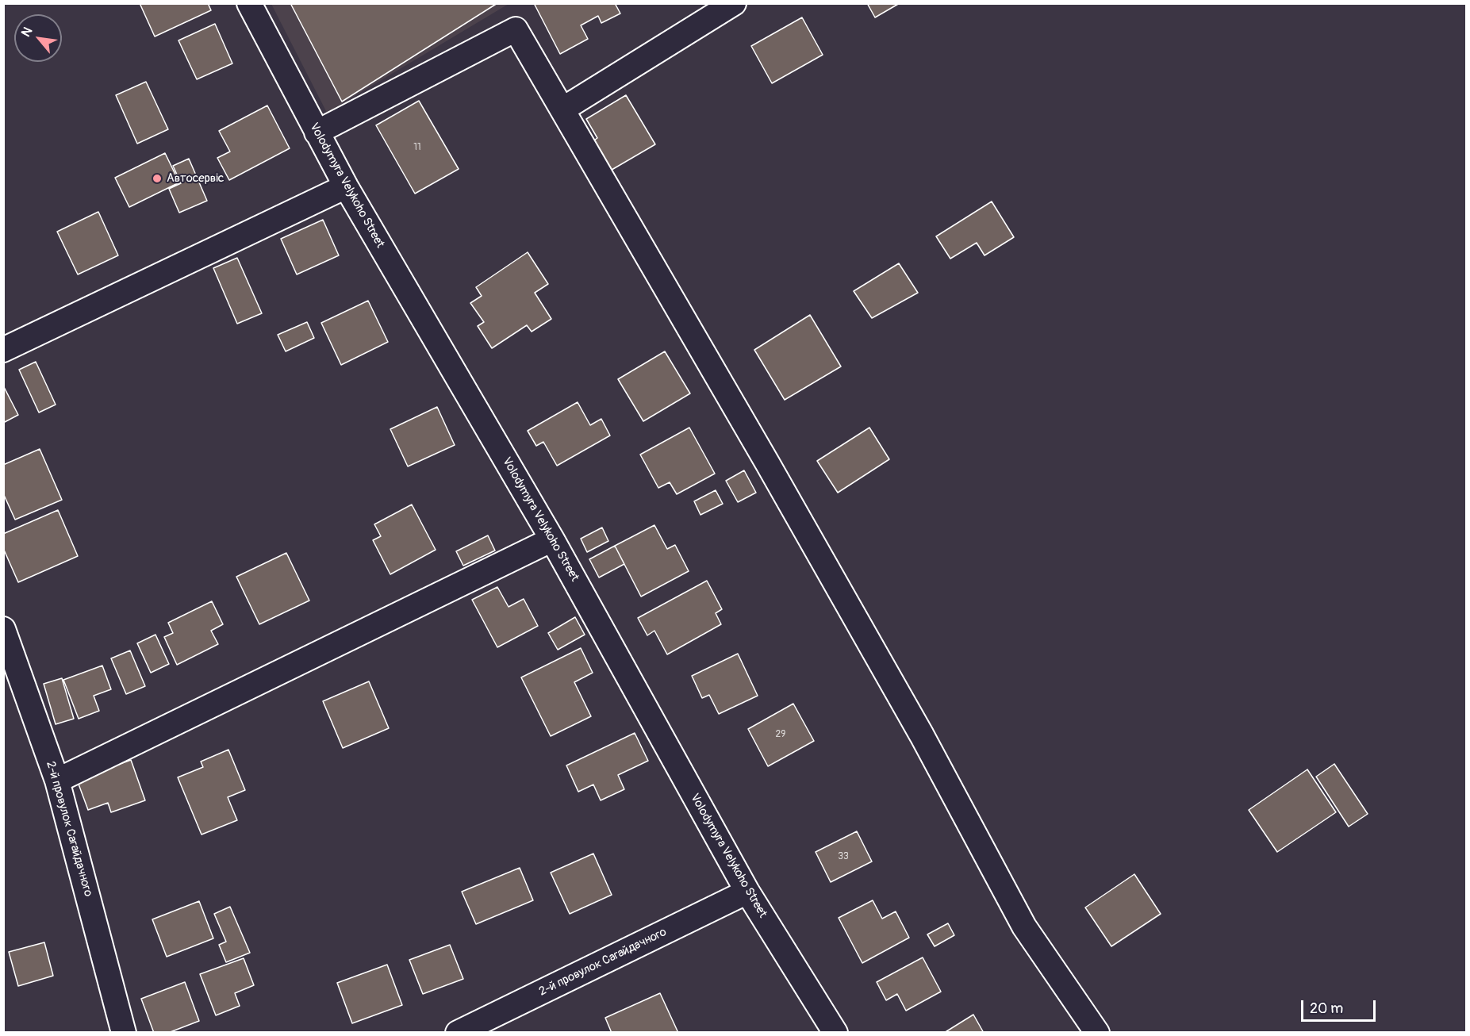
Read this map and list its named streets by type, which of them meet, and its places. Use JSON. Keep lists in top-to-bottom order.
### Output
{
  "streets": {
    "street": ["Volodymyra Velykoho Street", "2-й провулок Сагайдачного"]
  },
  "crossings": [
    ["Volodymyra Velykoho Street", "2-й провулок Сагайдачного"]
  ],
  "places": ["Автосервіс"],
  "house_numbers": ["11", "29", "33"],
  "scale_bar": "20 m",
  "north": "top left"
}
